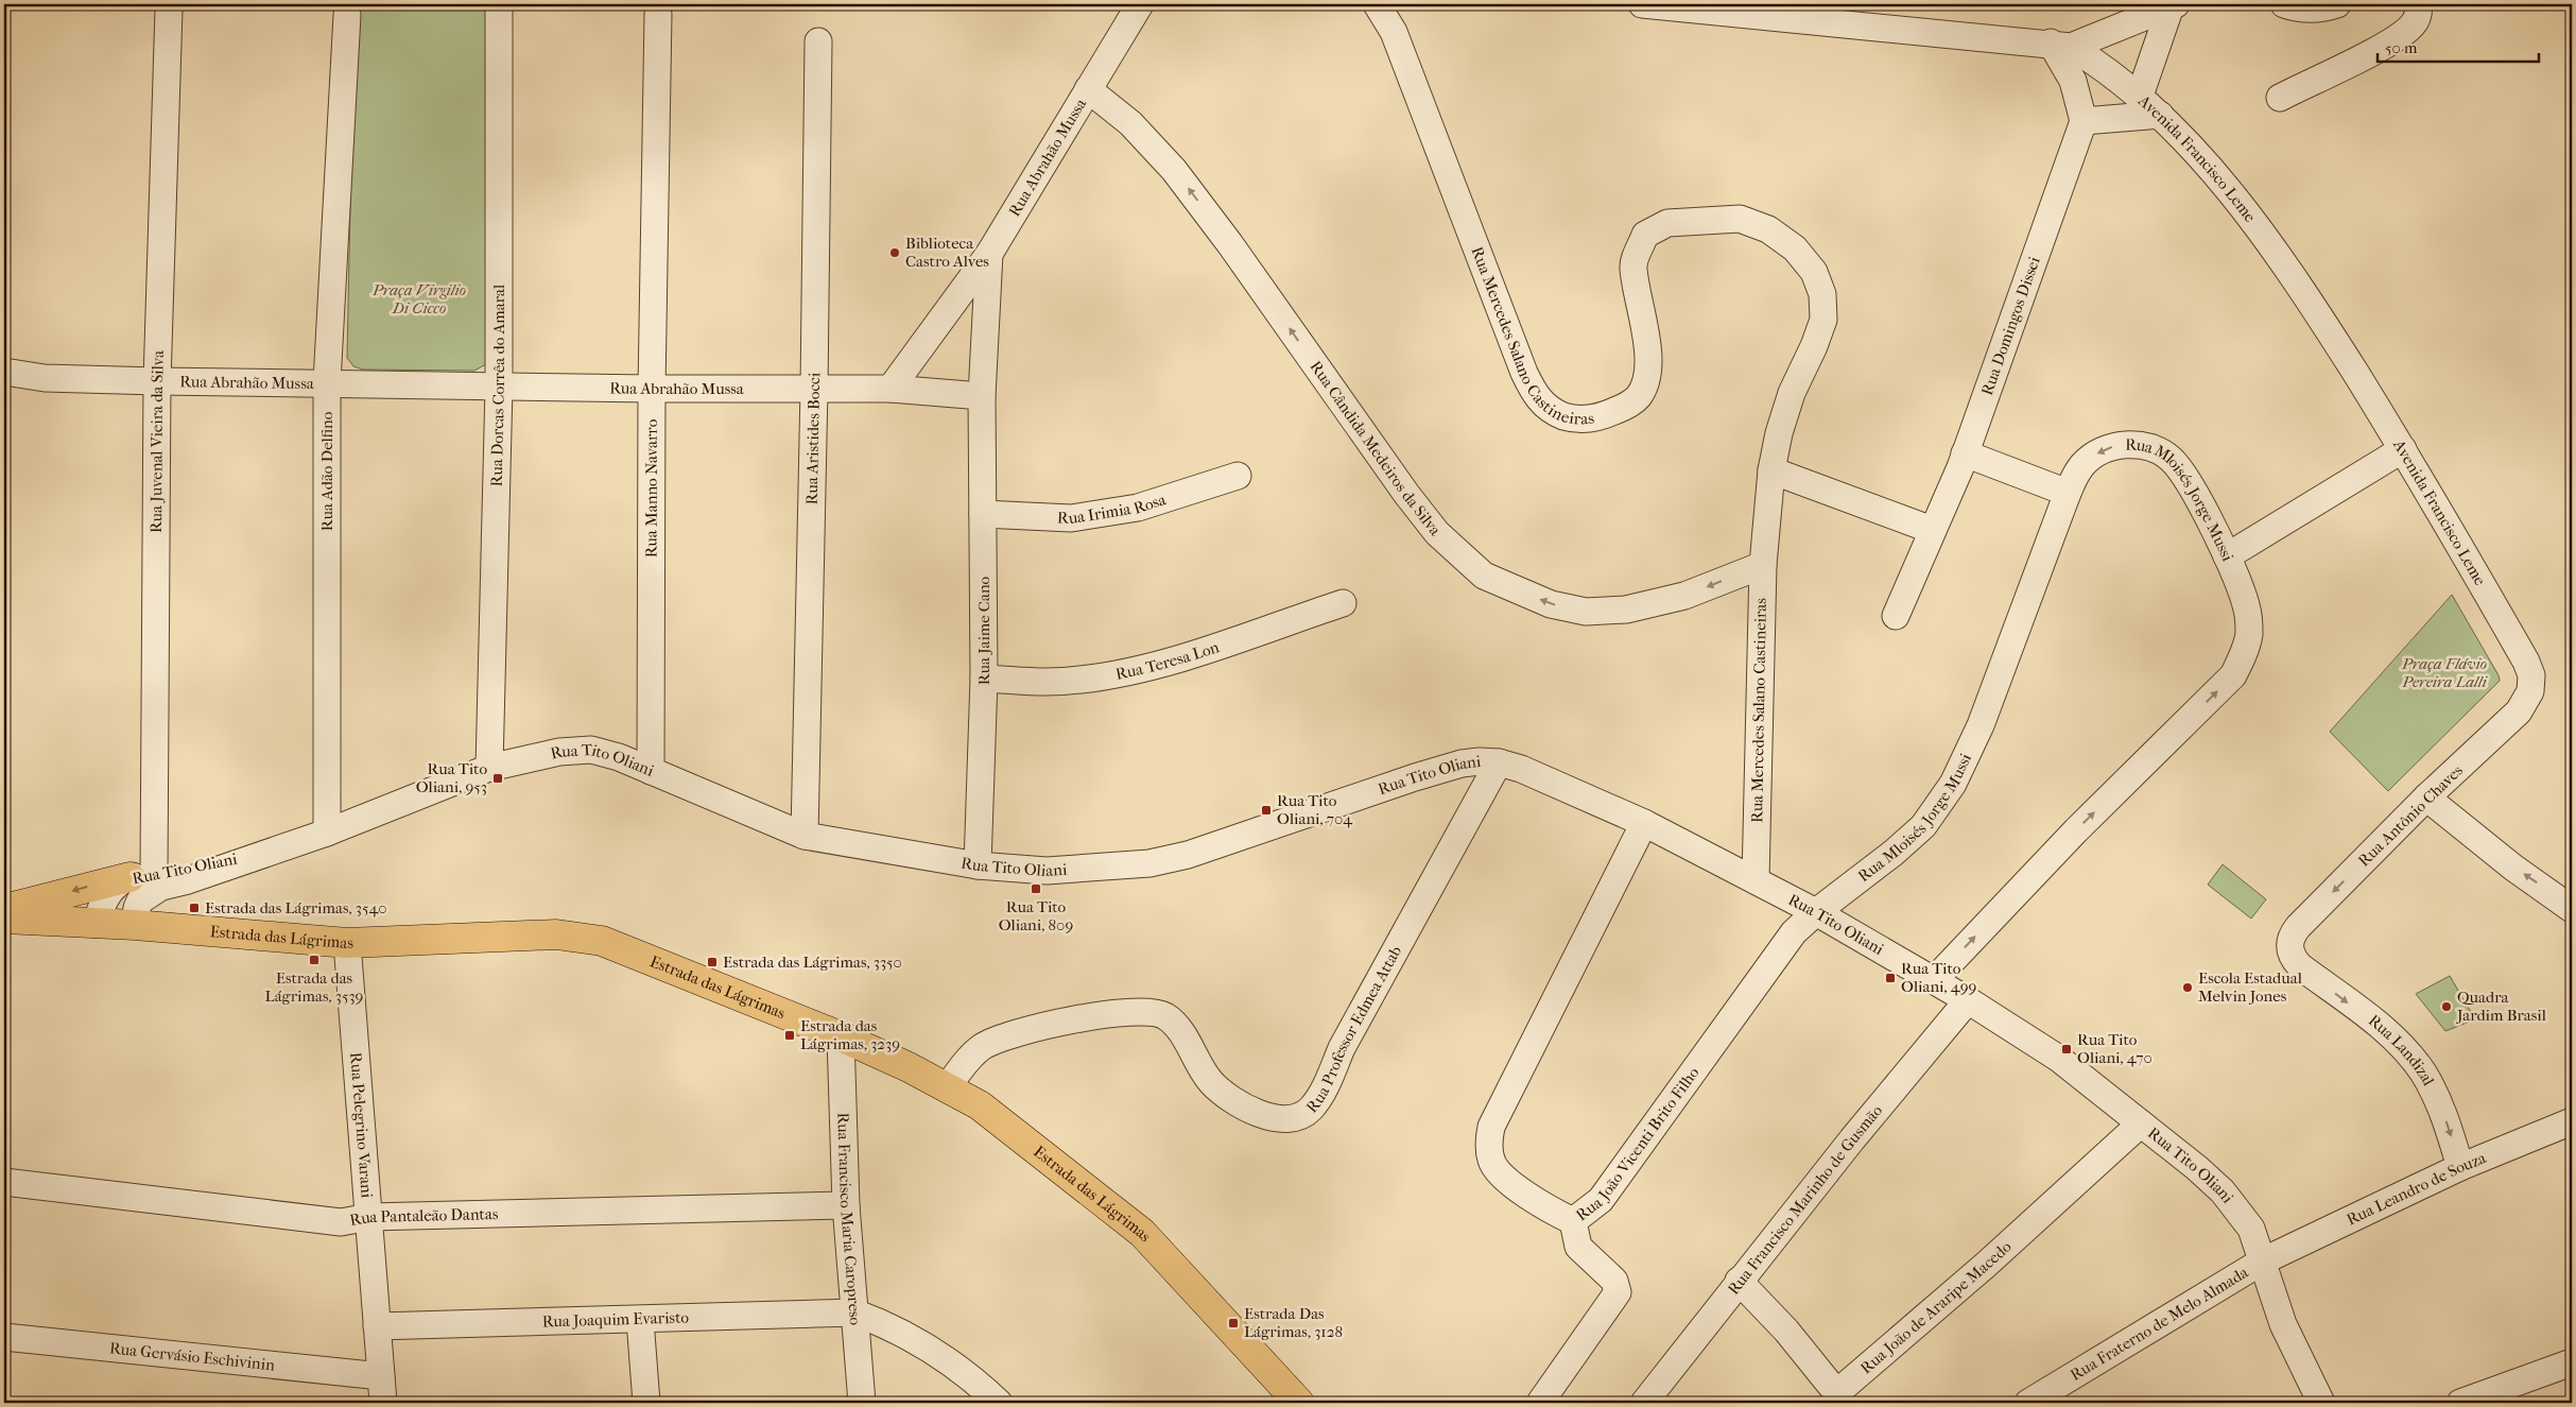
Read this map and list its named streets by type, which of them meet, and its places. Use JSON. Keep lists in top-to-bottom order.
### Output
{
  "streets": {
    "main road": ["Estrada das Lágrimas"],
    "street": [
      "Rua Abrahão Mussa",
      "Avenida Francisco Leme",
      "Rua Domingos Dissei",
      "Rua Mercedes Salano Castineiras",
      "Rua Dorcas Corrêa do Amaral",
      "Rua Aristides Bocci",
      "Rua Juvenal Vieira da Silva",
      "Rua Cândida Medeiros da Silva",
      "Rua Adão Delfino",
      "Rua Manno Navarro",
      "Rua Mloisés Jorge Mussi",
      "Rua Irimia Rosa",
      "Rua Jaime Cano",
      "Rua Teresa Lon",
      "Rua Tito Oliani",
      "Rua Antônio Chaves",
      "Rua Professor Edmea Attab",
      "Rua Landizal",
      "Rua Pelegrino Varani",
      "Rua João Vicenti Brito Filho",
      "Rua Leandro de Souza",
      "Rua Francisco Marinho de Gusmão",
      "Rua Pantaleão Dantas",
      "Rua Francisco Maria Caropreso",
      "Rua João de Araripe Macedo",
      "Rua Joaquim Evaristo",
      "Rua Fraterno de Melo Almada",
      "Rua Gervásio Eschivinin"
    ]
  },
  "crossings": [
    ["Rua Abrahão Mussa", "Rua Dorcas Corrêa do Amaral"],
    ["Rua Abrahão Mussa", "Rua Aristides Bocci"],
    ["Rua Abrahão Mussa", "Rua Juvenal Vieira da Silva"],
    ["Rua Abrahão Mussa", "Rua Cândida Medeiros da Silva"],
    ["Rua Abrahão Mussa", "Rua Adão Delfino"],
    ["Rua Abrahão Mussa", "Rua Manno Navarro"],
    ["Rua Abrahão Mussa", "Rua Jaime Cano"],
    ["Avenida Francisco Leme", "Rua Antônio Chaves"],
    ["Rua Mercedes Salano Castineiras", "Rua Cândida Medeiros da Silva"],
    ["Rua Mercedes Salano Castineiras", "Rua Tito Oliani"],
    ["Rua Dorcas Corrêa do Amaral", "Rua Tito Oliani"],
    ["Rua Aristides Bocci", "Rua Tito Oliani"],
    ["Rua Juvenal Vieira da Silva", "Rua Tito Oliani"],
    ["Rua Adão Delfino", "Rua Tito Oliani"],
    ["Rua Manno Navarro", "Rua Tito Oliani"],
    ["Rua Mloisés Jorge Mussi", "Rua Tito Oliani"],
    ["Rua Mloisés Jorge Mussi", "Rua João Vicenti Brito Filho"],
    ["Rua Irimia Rosa", "Rua Jaime Cano"],
    ["Rua Jaime Cano", "Rua Teresa Lon"],
    ["Rua Jaime Cano", "Rua Tito Oliani"],
    ["Rua Tito Oliani", "Estrada das Lágrimas"],
    ["Rua Tito Oliani", "Rua Professor Edmea Attab"],
    ["Rua Tito Oliani", "Rua João Vicenti Brito Filho"],
    ["Rua Tito Oliani", "Rua Leandro de Souza"],
    ["Rua Tito Oliani", "Rua Francisco Marinho de Gusmão"],
    ["Rua Tito Oliani", "Rua João de Araripe Macedo"],
    ["Rua Tito Oliani", "Rua Fraterno de Melo Almada"],
    ["Rua Antônio Chaves", "Rua Landizal"],
    ["Estrada das Lágrimas", "Rua Professor Edmea Attab"],
    ["Estrada das Lágrimas", "Rua Pelegrino Varani"],
    ["Estrada das Lágrimas", "Rua Francisco Maria Caropreso"],
    ["Rua Landizal", "Rua Leandro de Souza"],
    ["Rua Pelegrino Varani", "Rua Pantaleão Dantas"],
    ["Rua Pelegrino Varani", "Rua Joaquim Evaristo"],
    ["Rua Pelegrino Varani", "Rua Gervásio Eschivinin"],
    ["Rua Leandro de Souza", "Rua Fraterno de Melo Almada"],
    ["Rua Francisco Marinho de Gusmão", "Rua João de Araripe Macedo"],
    ["Rua Pantaleão Dantas", "Rua Francisco Maria Caropreso"],
    ["Rua Francisco Maria Caropreso", "Rua Joaquim Evaristo"]
  ],
  "one_way": ["Rua Cândida Medeiros da Silva", "Rua Antônio Chaves"],
  "parks": ["Praça Virgilio Di Cicco", "Praça Flávio Pereira Lalli"],
  "places": {
    "other": ["Biblioteca Castro Alves", "Escola Estadual Melvin Jones", "Quadra Jardim Brasil"],
    "transit": [
      "Rua Tito Oliani, 953",
      "Rua Tito Oliani, 704",
      "Rua Tito Oliani, 809",
      "Estrada das Lágrimas, 3540",
      "Estrada das Lágrimas, 3539",
      "Estrada das Lágrimas, 3350",
      "Rua Tito Oliani, 499",
      "Estrada das Lágrimas, 3239",
      "Rua Tito Oliani, 470",
      "Estrada Das Lágrimas, 3128"
    ]
  },
  "scale_bar": "50 m"
}
